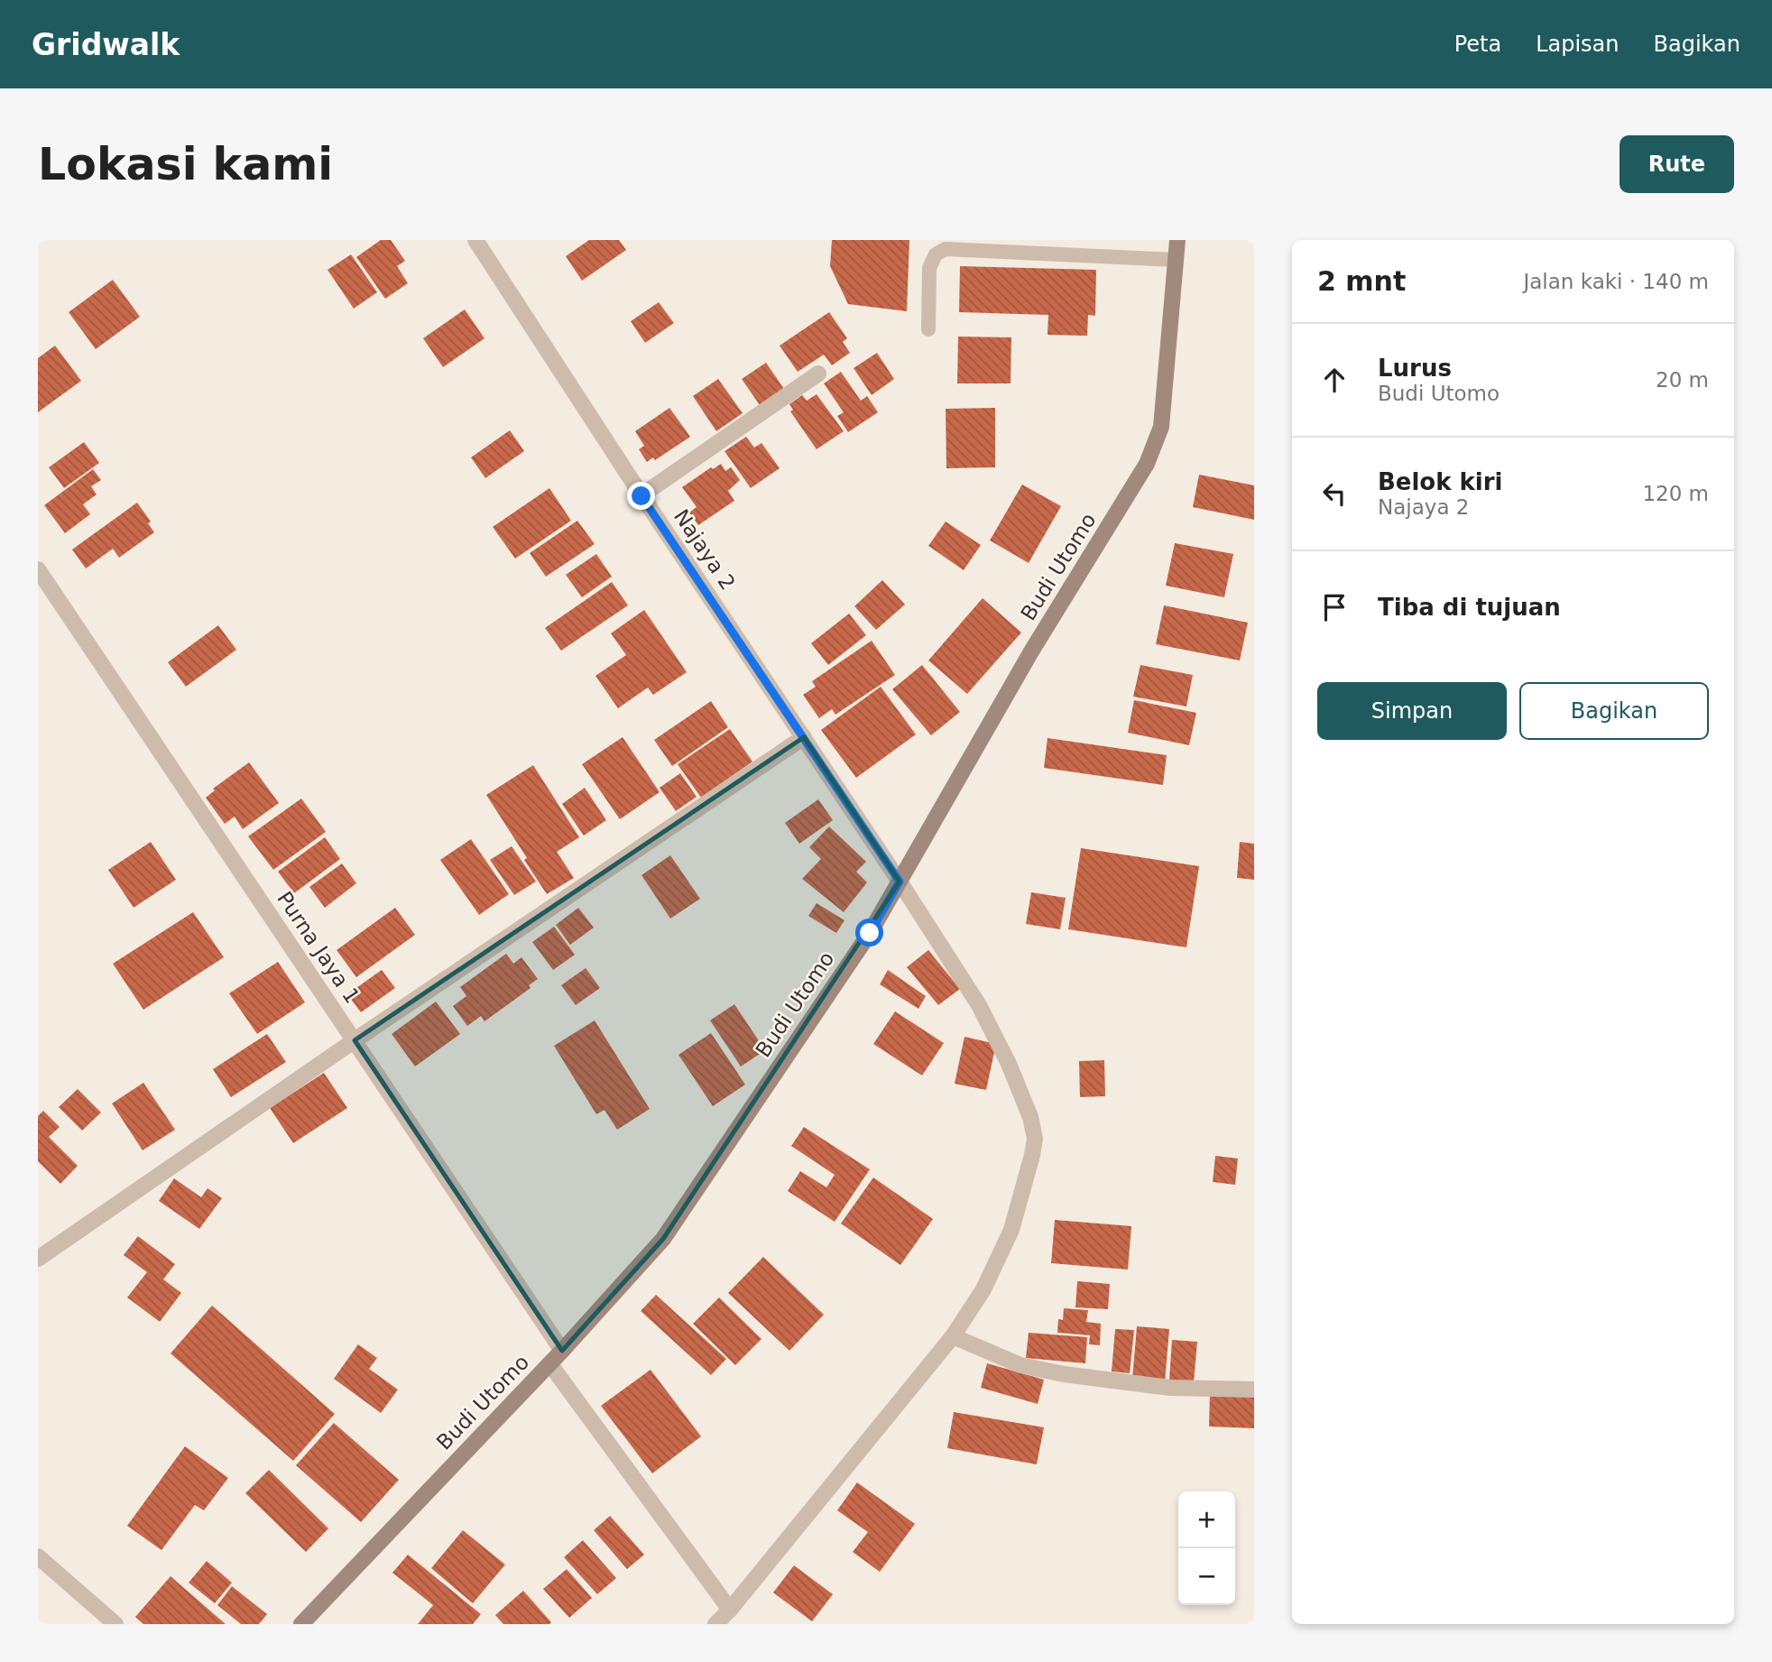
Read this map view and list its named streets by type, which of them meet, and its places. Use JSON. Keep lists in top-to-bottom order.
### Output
{
  "streets": {
    "street": ["Najaya 2", "Budi Utomo", "Purna Jaya 1"]
  },
  "crossings": [
    ["Najaya 2", "Budi Utomo"],
    ["Budi Utomo", "Purna Jaya 1"]
  ],
  "page": {
    "header": "Gridwalk",
    "nav": ["Peta", "Lapisan", "Bagikan"],
    "buttons": [
      "Rute",
      ["Simpan", "Bagikan"]
    ],
    "title": "Lokasi kami",
    "heading": ["2 mnt", "Jalan kaki · 140 m"],
    "list": [
      ["Lurus", "Budi Utomo", "20 m"],
      ["Belok kiri", "Najaya 2", "120 m"],
      "Tiba di tujuan"
    ],
    "map_buttons": ["+", "−"]
  }
}
